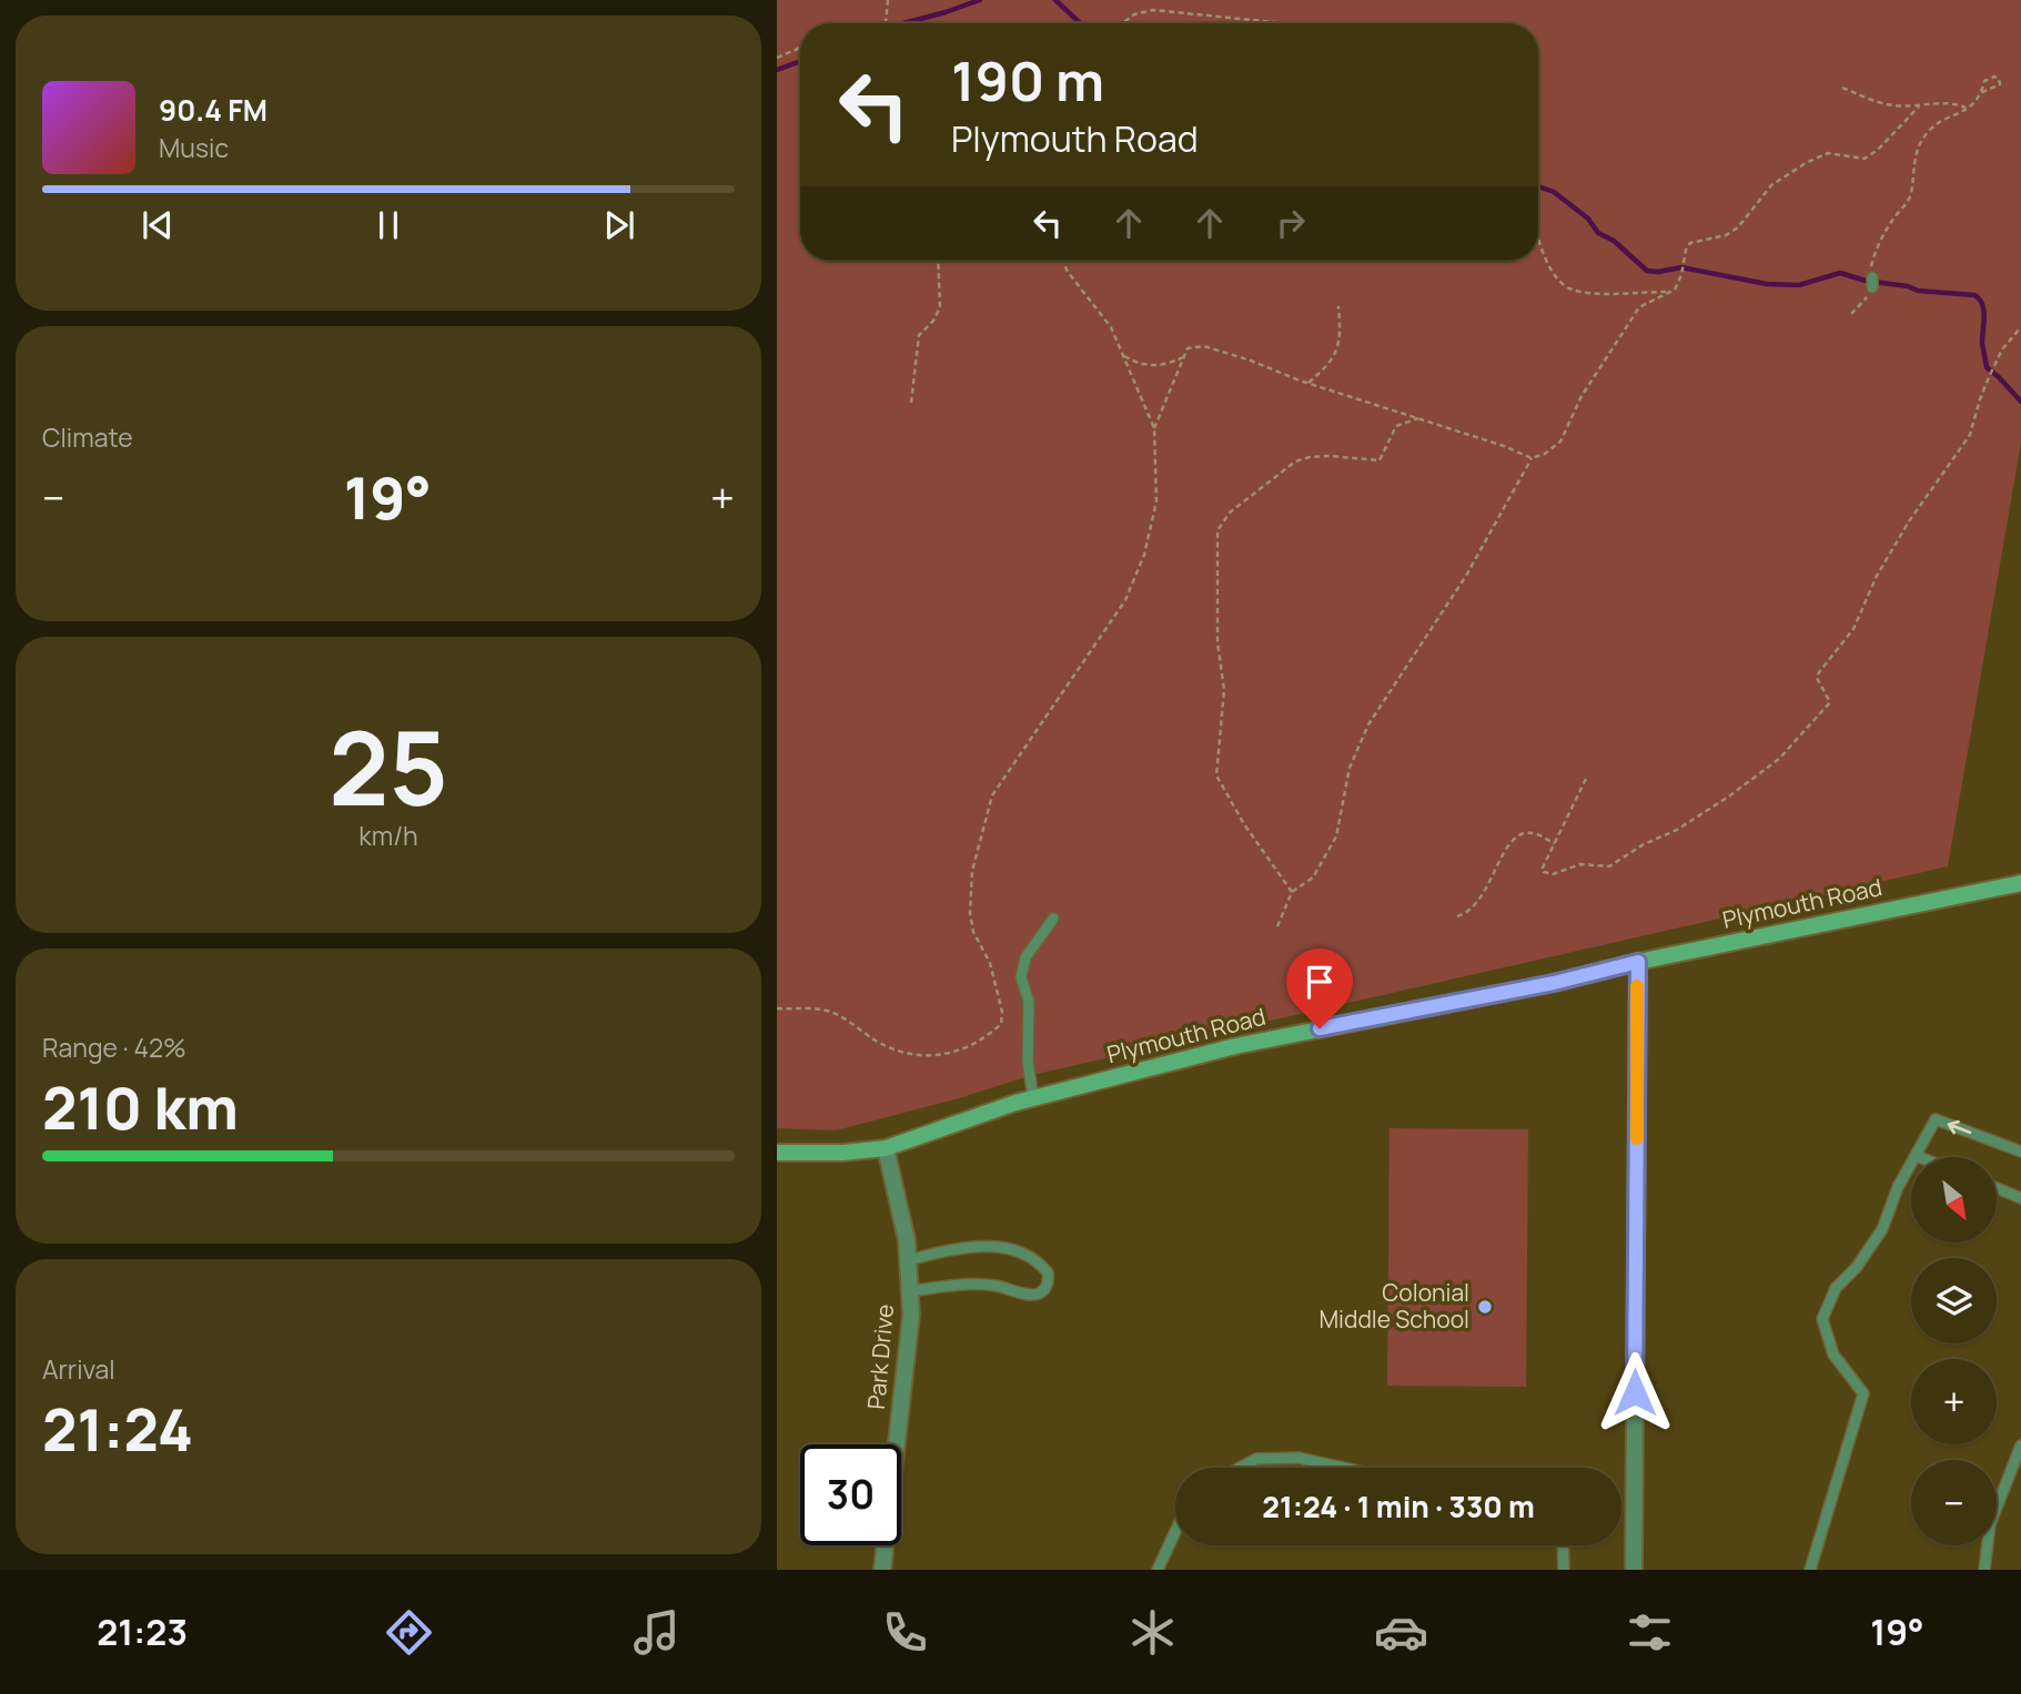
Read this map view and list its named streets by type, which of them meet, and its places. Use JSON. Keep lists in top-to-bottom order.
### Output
{
  "streets": {
    "street": ["Plymouth Road", "Park Drive"]
  },
  "crossings": [
    ["Plymouth Road", "Park Drive"]
  ],
  "places": ["Colonial Middle School"],
  "north": "bottom right",
  "page": {
    "turn": ["190 m", "Plymouth Road"],
    "song": ["90.4 FM", "Music"],
    "tile": [
      "Climate",
      ["25", "km/h"],
      ["Range · 42%", "210 km"],
      ["Arrival", "21:24"]
    ],
    "heat": ["−", "19°", "+"],
    "map_buttons": ["+", "−"],
    "limit": "30",
    "trip": "21:24 · 1 min · 330 m",
    "tabs": ["21:23", "19°"]
  }
}
